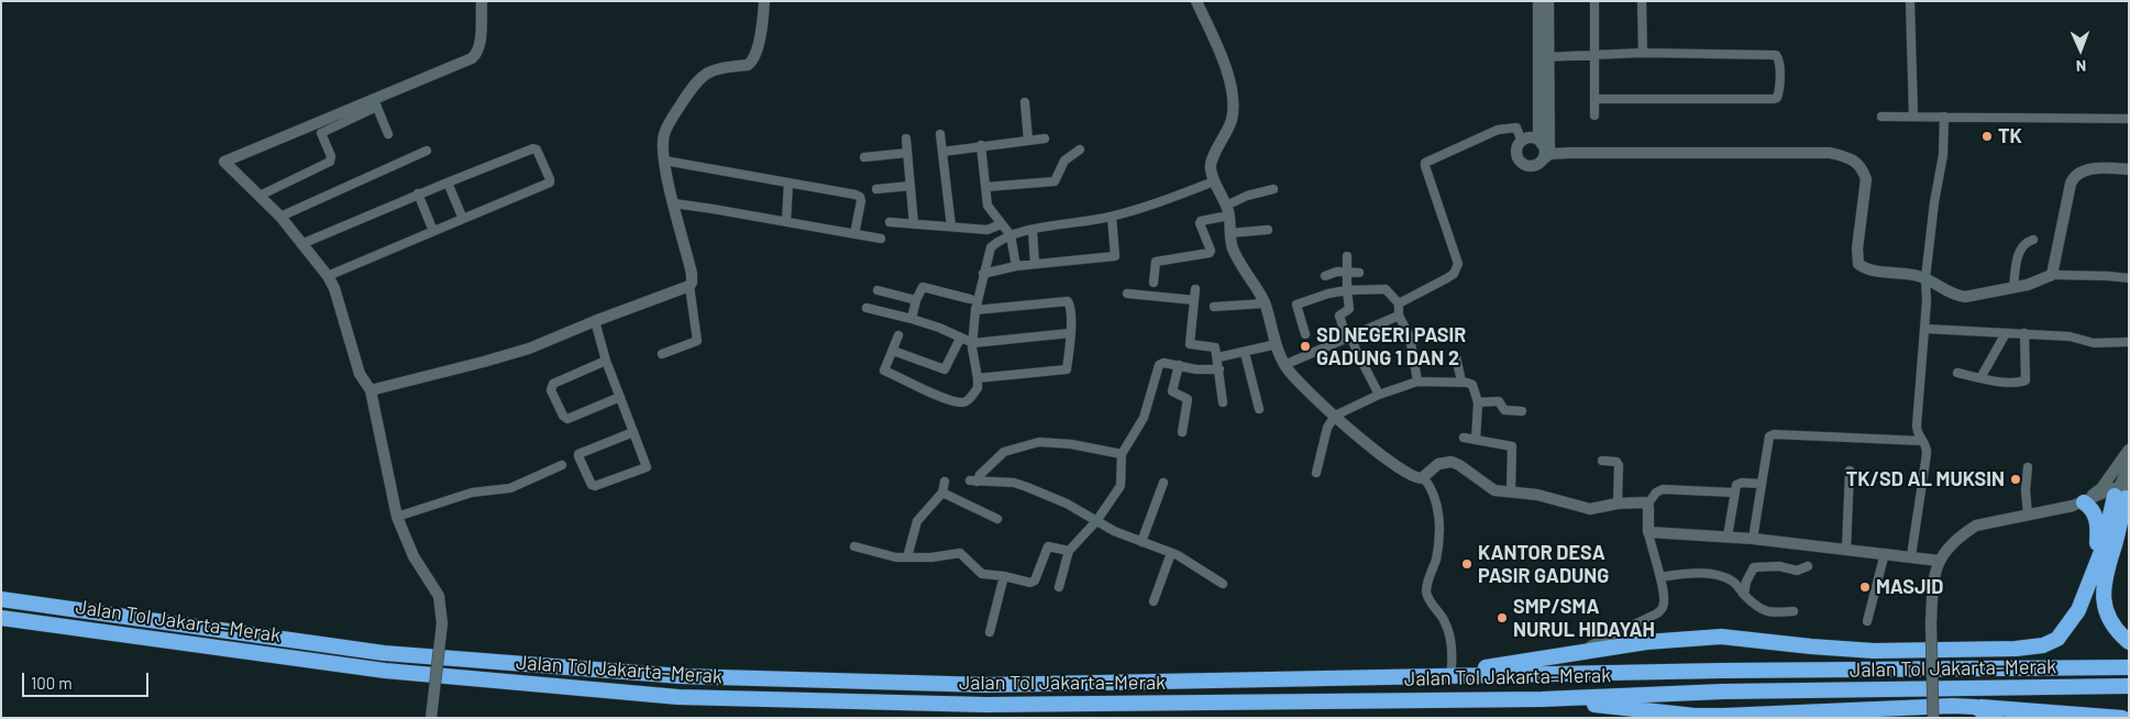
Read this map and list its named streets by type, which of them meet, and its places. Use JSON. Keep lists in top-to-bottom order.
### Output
{
  "streets": {
    "highway": ["Jalan Tol Jakarta–Merak"]
  },
  "places": [
    "TK",
    "SD NEGERI PASIR GADUNG 1 DAN 2",
    "TK/SD AL MUKSIN",
    "KANTOR DESA PASIR GADUNG",
    "MASJID",
    "SMP/SMA NURUL HIDAYAH"
  ],
  "scale_bar": "100 m",
  "north": "bottom"
}
